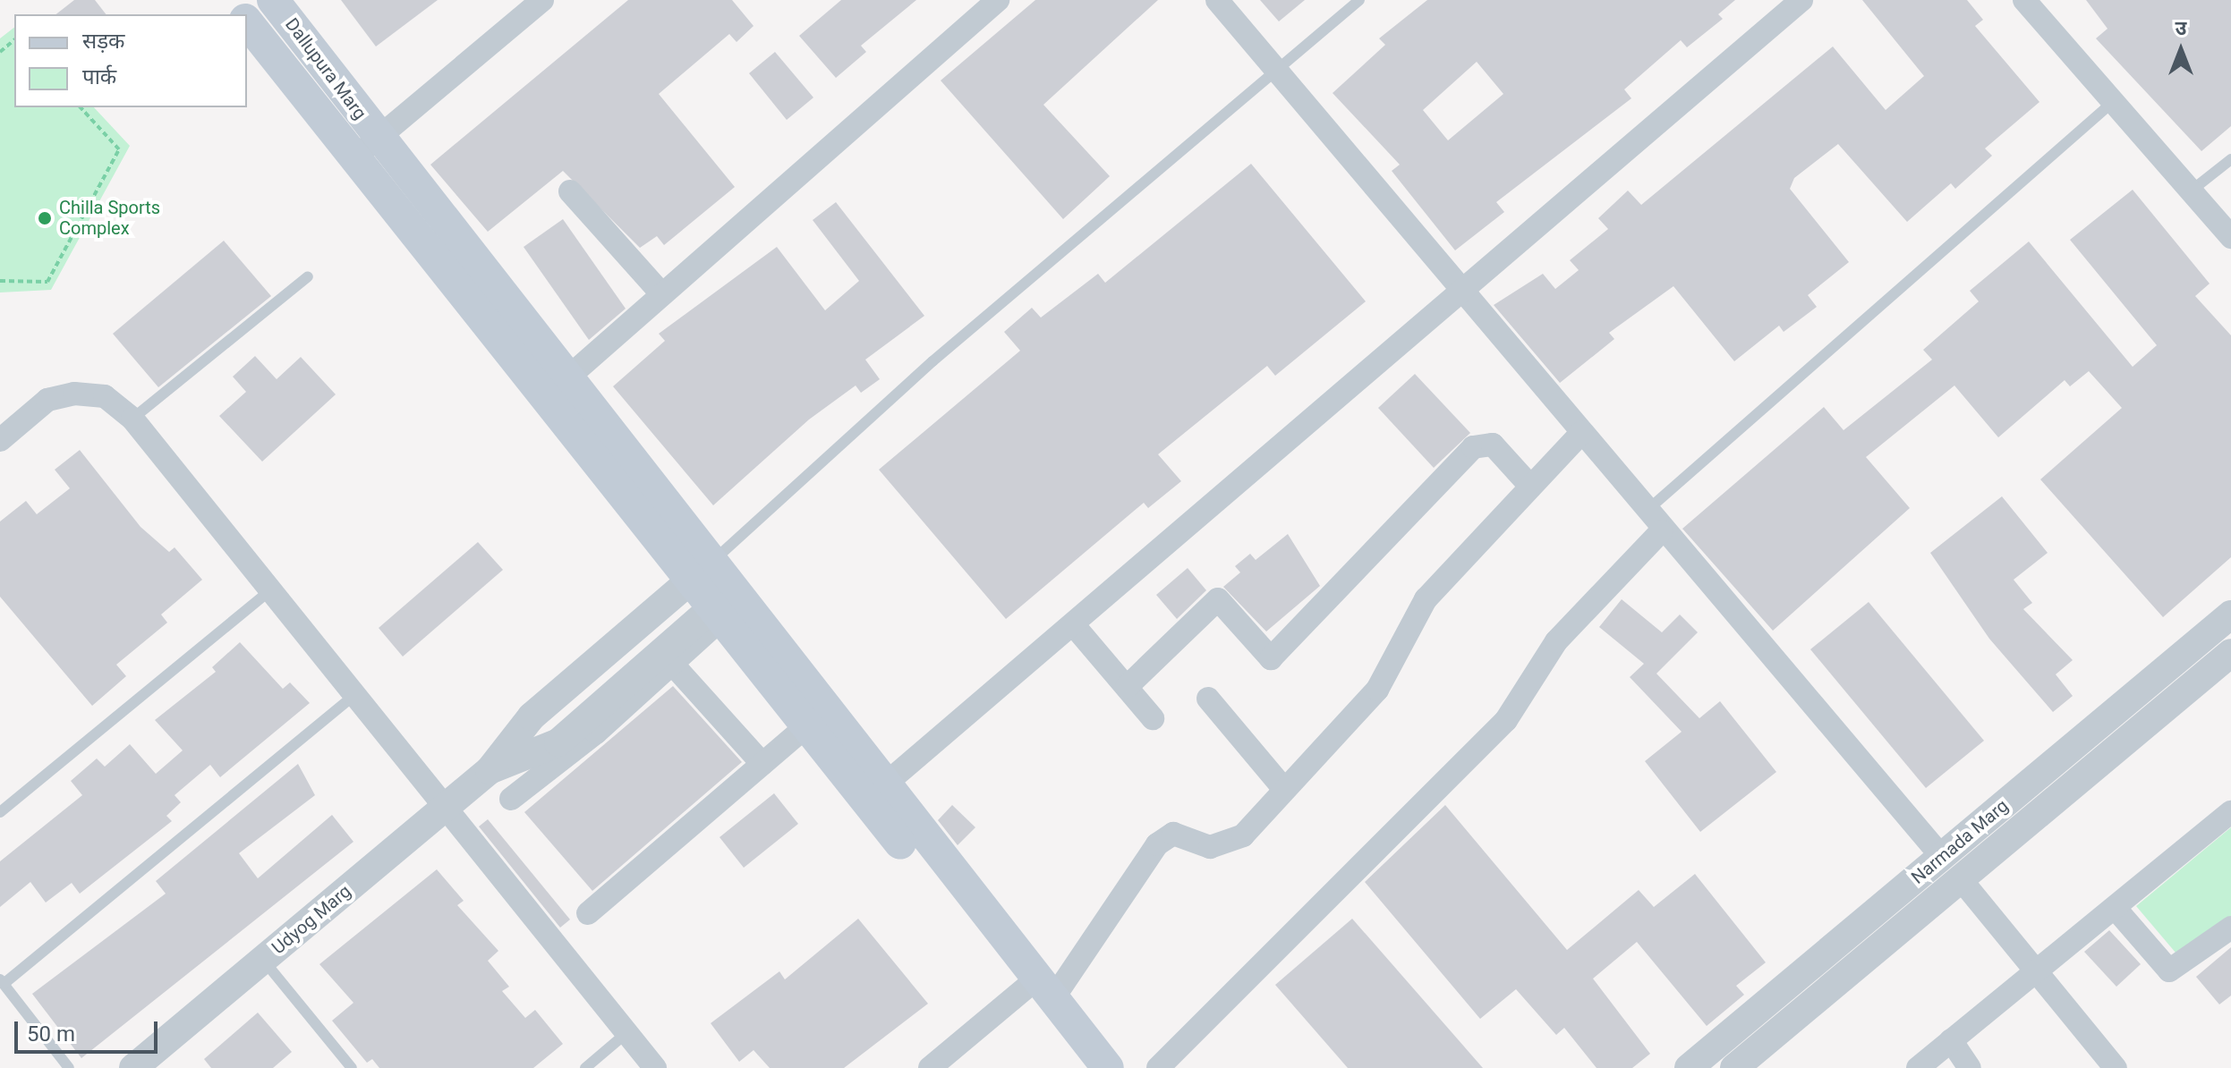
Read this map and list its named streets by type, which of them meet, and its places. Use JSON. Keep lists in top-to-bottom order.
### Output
{
  "streets": {
    "main road": ["Dallupura Marg"],
    "street": ["Narmada Marg", "Udyog Marg"]
  },
  "places": ["Chilla Sports Complex"],
  "legend": ["सड़क", "पार्क"],
  "scale_bar": "50 m",
  "north": "top"
}
